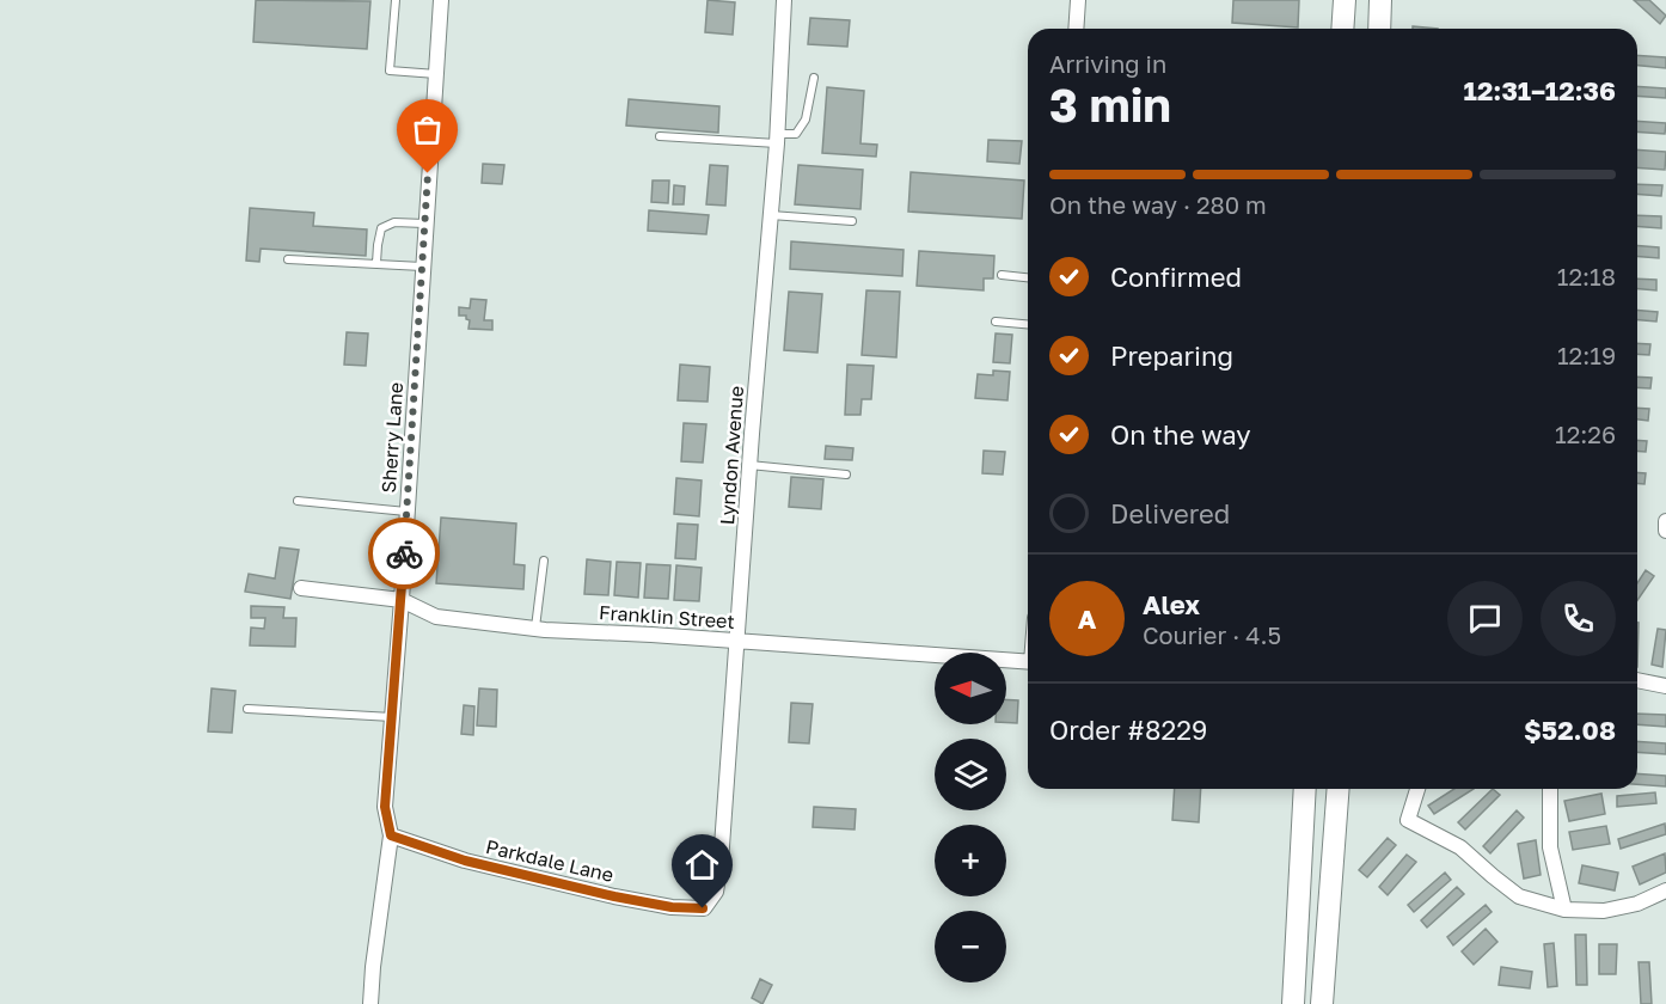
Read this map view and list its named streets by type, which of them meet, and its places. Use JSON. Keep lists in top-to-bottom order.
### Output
{
  "streets": {
    "street": [
      "Sherry Lane",
      "Lyndon Avenue",
      "Franklin Street",
      "Parkdale Lane"
    ]
  },
  "crossings": [
    ["Sherry Lane", "Franklin Street"],
    ["Sherry Lane", "Parkdale Lane"],
    ["Lyndon Avenue", "Franklin Street"],
    ["Lyndon Avenue", "Parkdale Lane"]
  ],
  "north": "left",
  "page": {
    "heading": ["3 min", "Arriving in", "12:31–12:36"],
    "panel": [
      "Alex",
      "Courier · 4.5",
      "Order #8229",
      "$52.08"
    ],
    "bar": "On the way · 280 m",
    "list": [
      ["Confirmed", "12:18"],
      ["Preparing", "12:19"],
      ["On the way", "12:26"],
      "Delivered"
    ],
    "round": "A",
    "map_buttons": ["+", "−"]
  }
}
